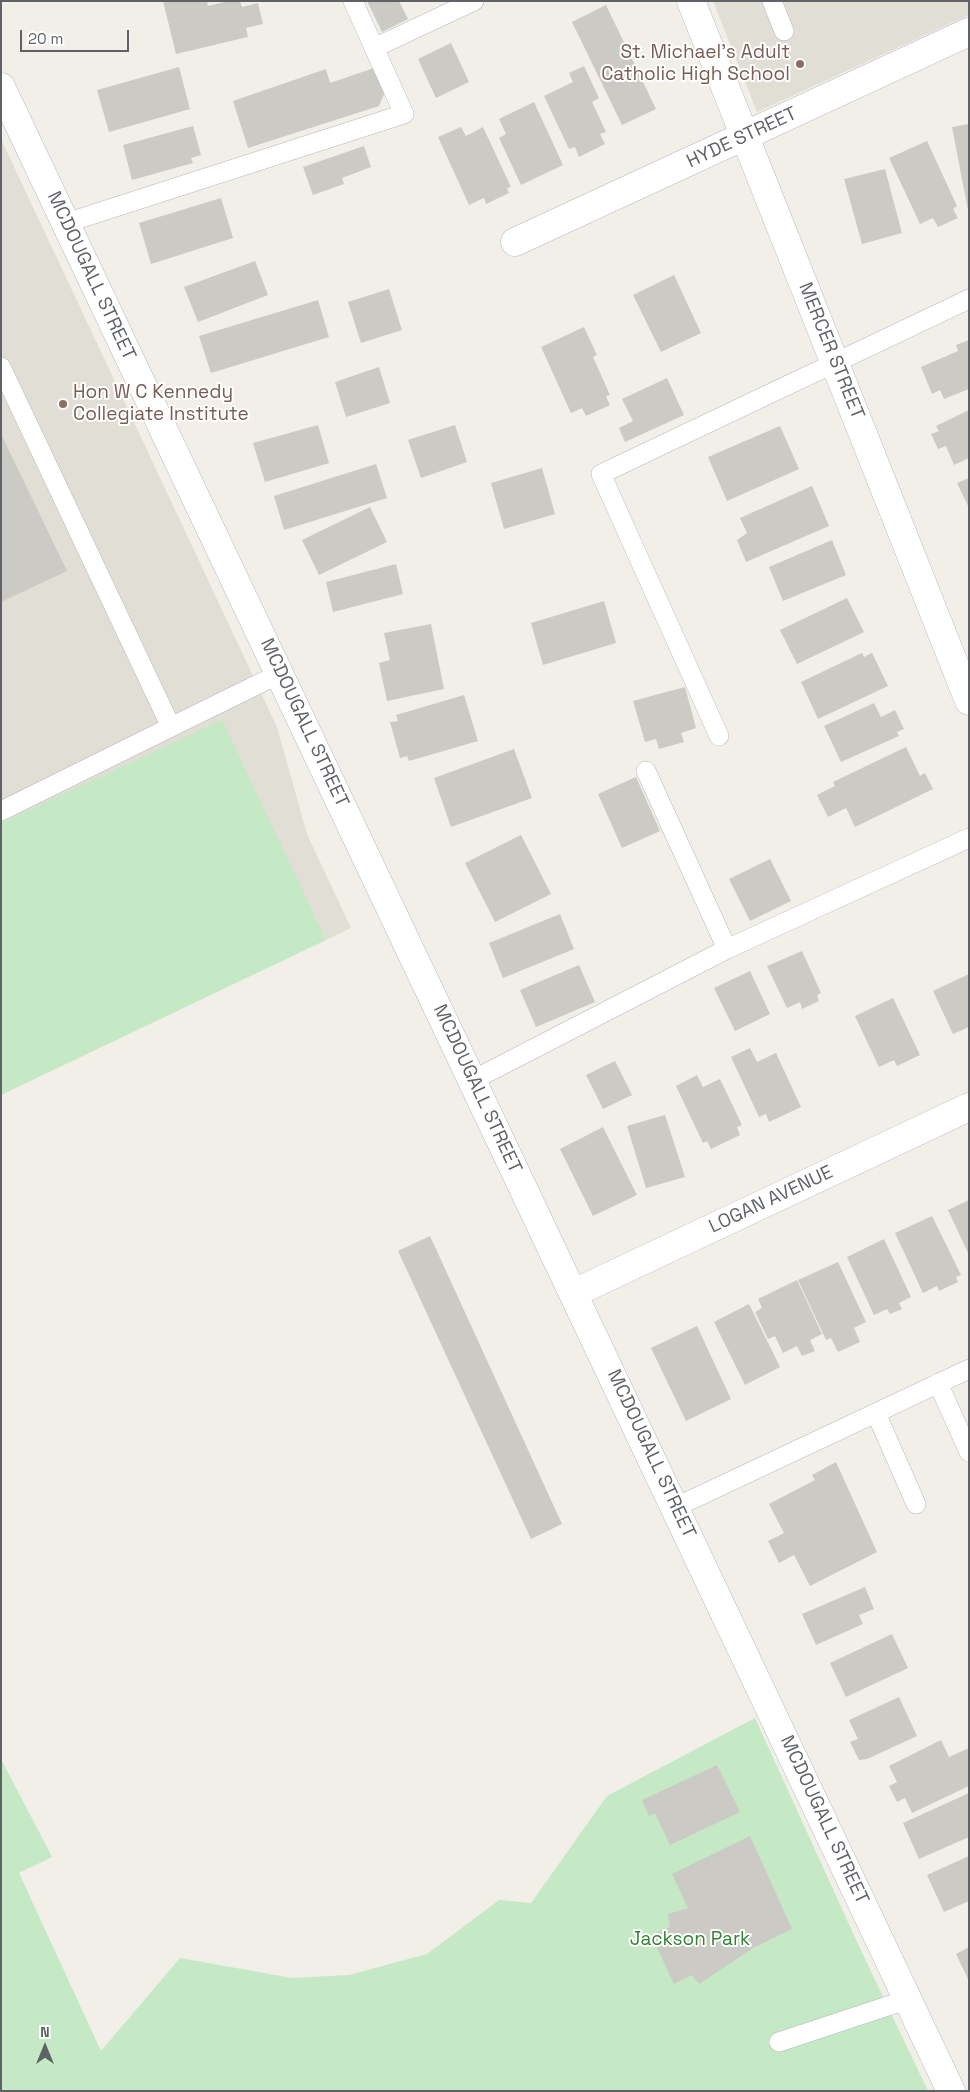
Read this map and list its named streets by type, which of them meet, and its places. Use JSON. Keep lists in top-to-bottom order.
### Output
{
  "streets": {
    "street": [
      "HYDE STREET",
      "MCDOUGALL STREET",
      "MERCER STREET",
      "LOGAN AVENUE"
    ]
  },
  "crossings": [
    ["HYDE STREET", "MERCER STREET"],
    ["MCDOUGALL STREET", "LOGAN AVENUE"]
  ],
  "parks": ["Jackson Park"],
  "places": ["St. Michael's Adult Catholic High School", "Hon W C Kennedy Collegiate Institute"],
  "scale_bar": "20 m",
  "north": "top"
}
